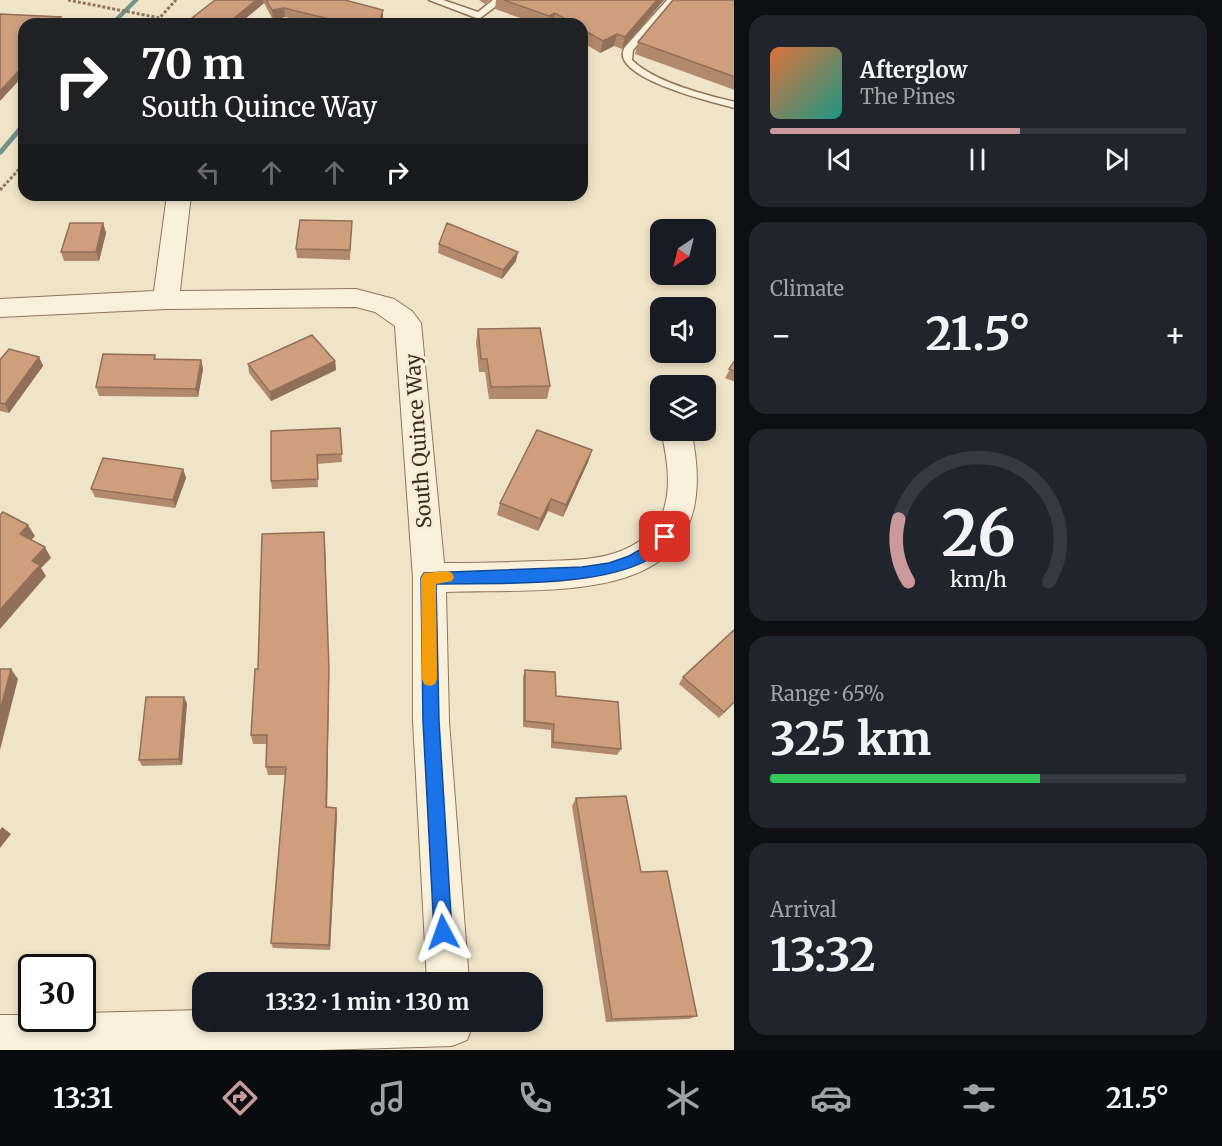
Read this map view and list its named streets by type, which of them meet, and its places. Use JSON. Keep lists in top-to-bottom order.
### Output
{
  "streets": {
    "street": ["South Quince Way"]
  },
  "north": "bottom left",
  "page": {
    "turn": ["70 m", "South Quince Way"],
    "song": ["Afterglow", "The Pines"],
    "tile": [
      "Climate",
      ["Range · 65%", "325 km"],
      ["Arrival", "13:32"]
    ],
    "heat": ["−", "21.5°", "+"],
    "limit": "30",
    "trip": "13:32 · 1 min · 130 m",
    "tabs": ["13:31", "21.5°"],
    "gauge": ["26", "km/h"]
  }
}
